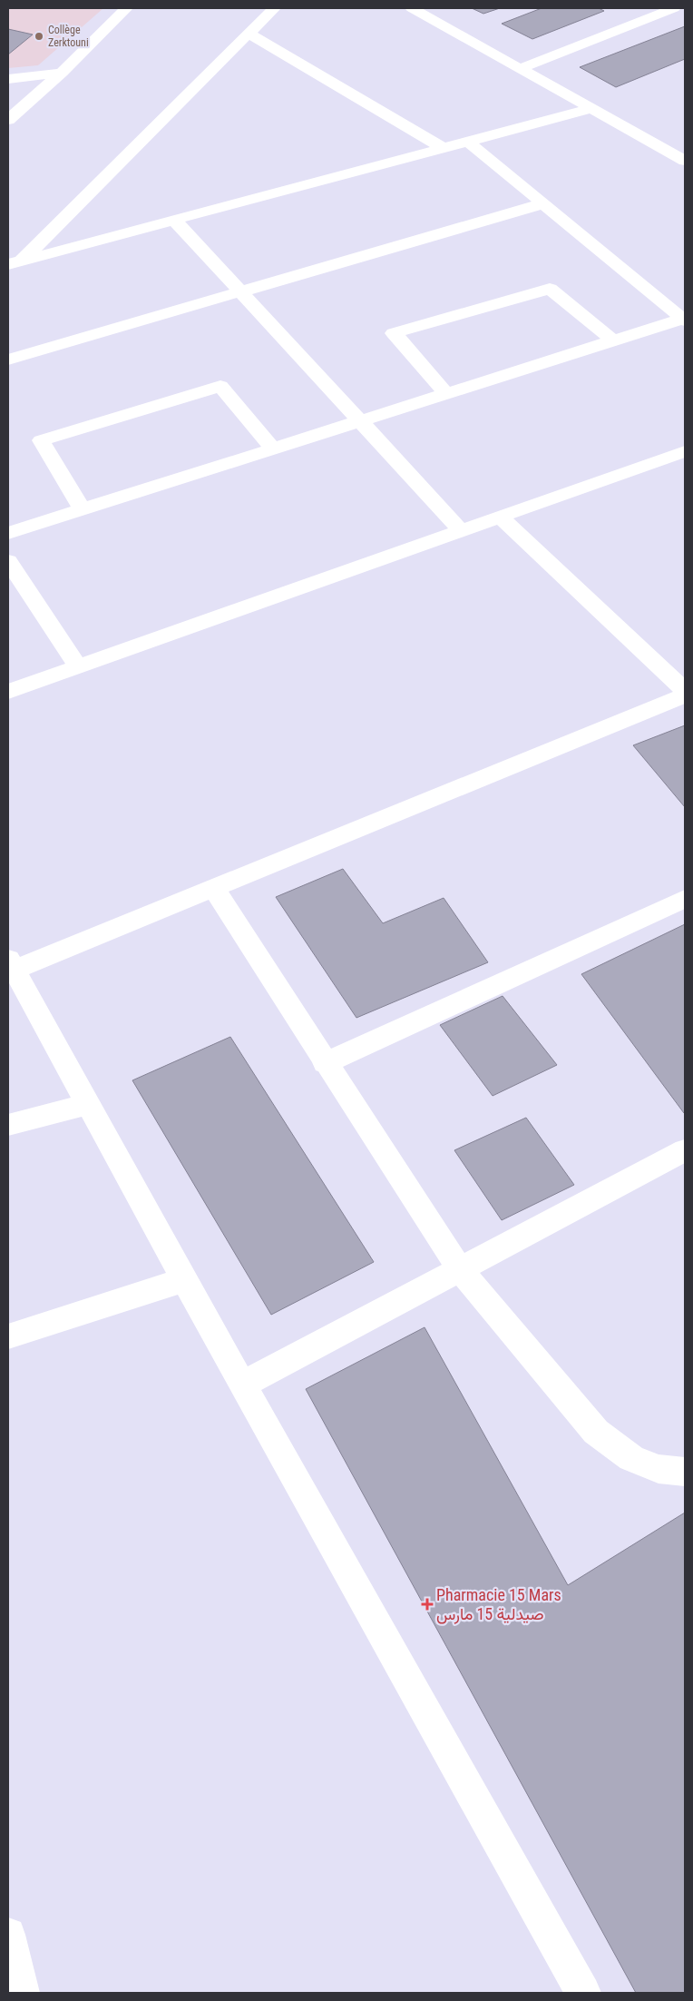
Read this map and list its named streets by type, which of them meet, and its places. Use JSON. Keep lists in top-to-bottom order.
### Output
{
  "places": {
    "other": ["Collège Zerktouni"],
    "health": ["Pharmacie 15 Mars صيدلية 15 مارس"]
  }
}
